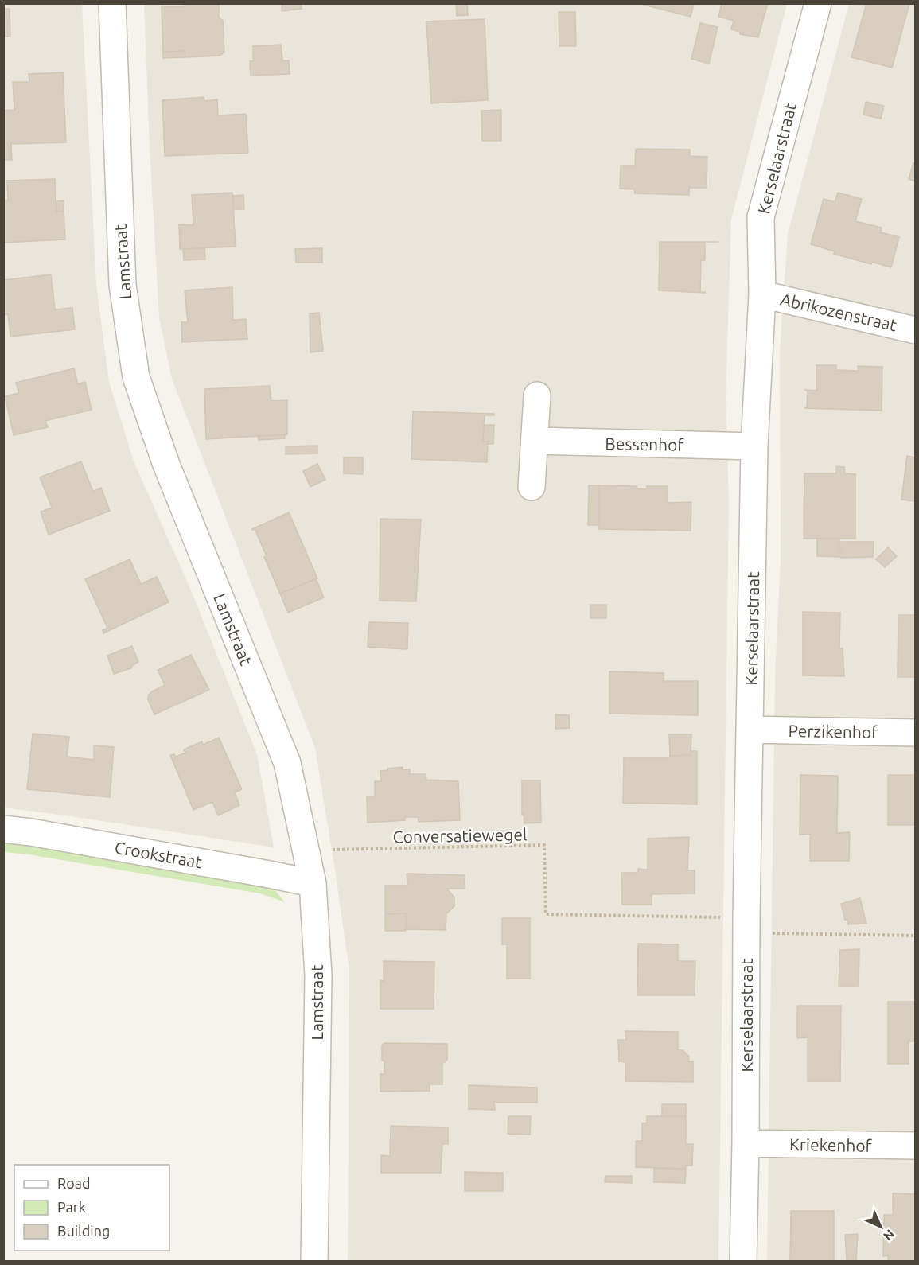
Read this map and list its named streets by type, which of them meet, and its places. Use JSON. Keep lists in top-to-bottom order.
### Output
{
  "streets": {
    "street": [
      "Kerselaarstraat",
      "Lamstraat",
      "Abrikozenstraat",
      "Bessenhof",
      "Perzikenhof",
      "Crookstraat",
      "Kriekenhof"
    ],
    "path": ["Conversatiewegel"]
  },
  "crossings": [
    ["Kerselaarstraat", "Abrikozenstraat"],
    ["Kerselaarstraat", "Bessenhof"],
    ["Kerselaarstraat", "Perzikenhof"],
    ["Kerselaarstraat", "Conversatiewegel"],
    ["Kerselaarstraat", "Kriekenhof"],
    ["Lamstraat", "Conversatiewegel"],
    ["Lamstraat", "Crookstraat"]
  ],
  "legend": ["Road", "Park", "Building"],
  "north": "bottom right"
}
